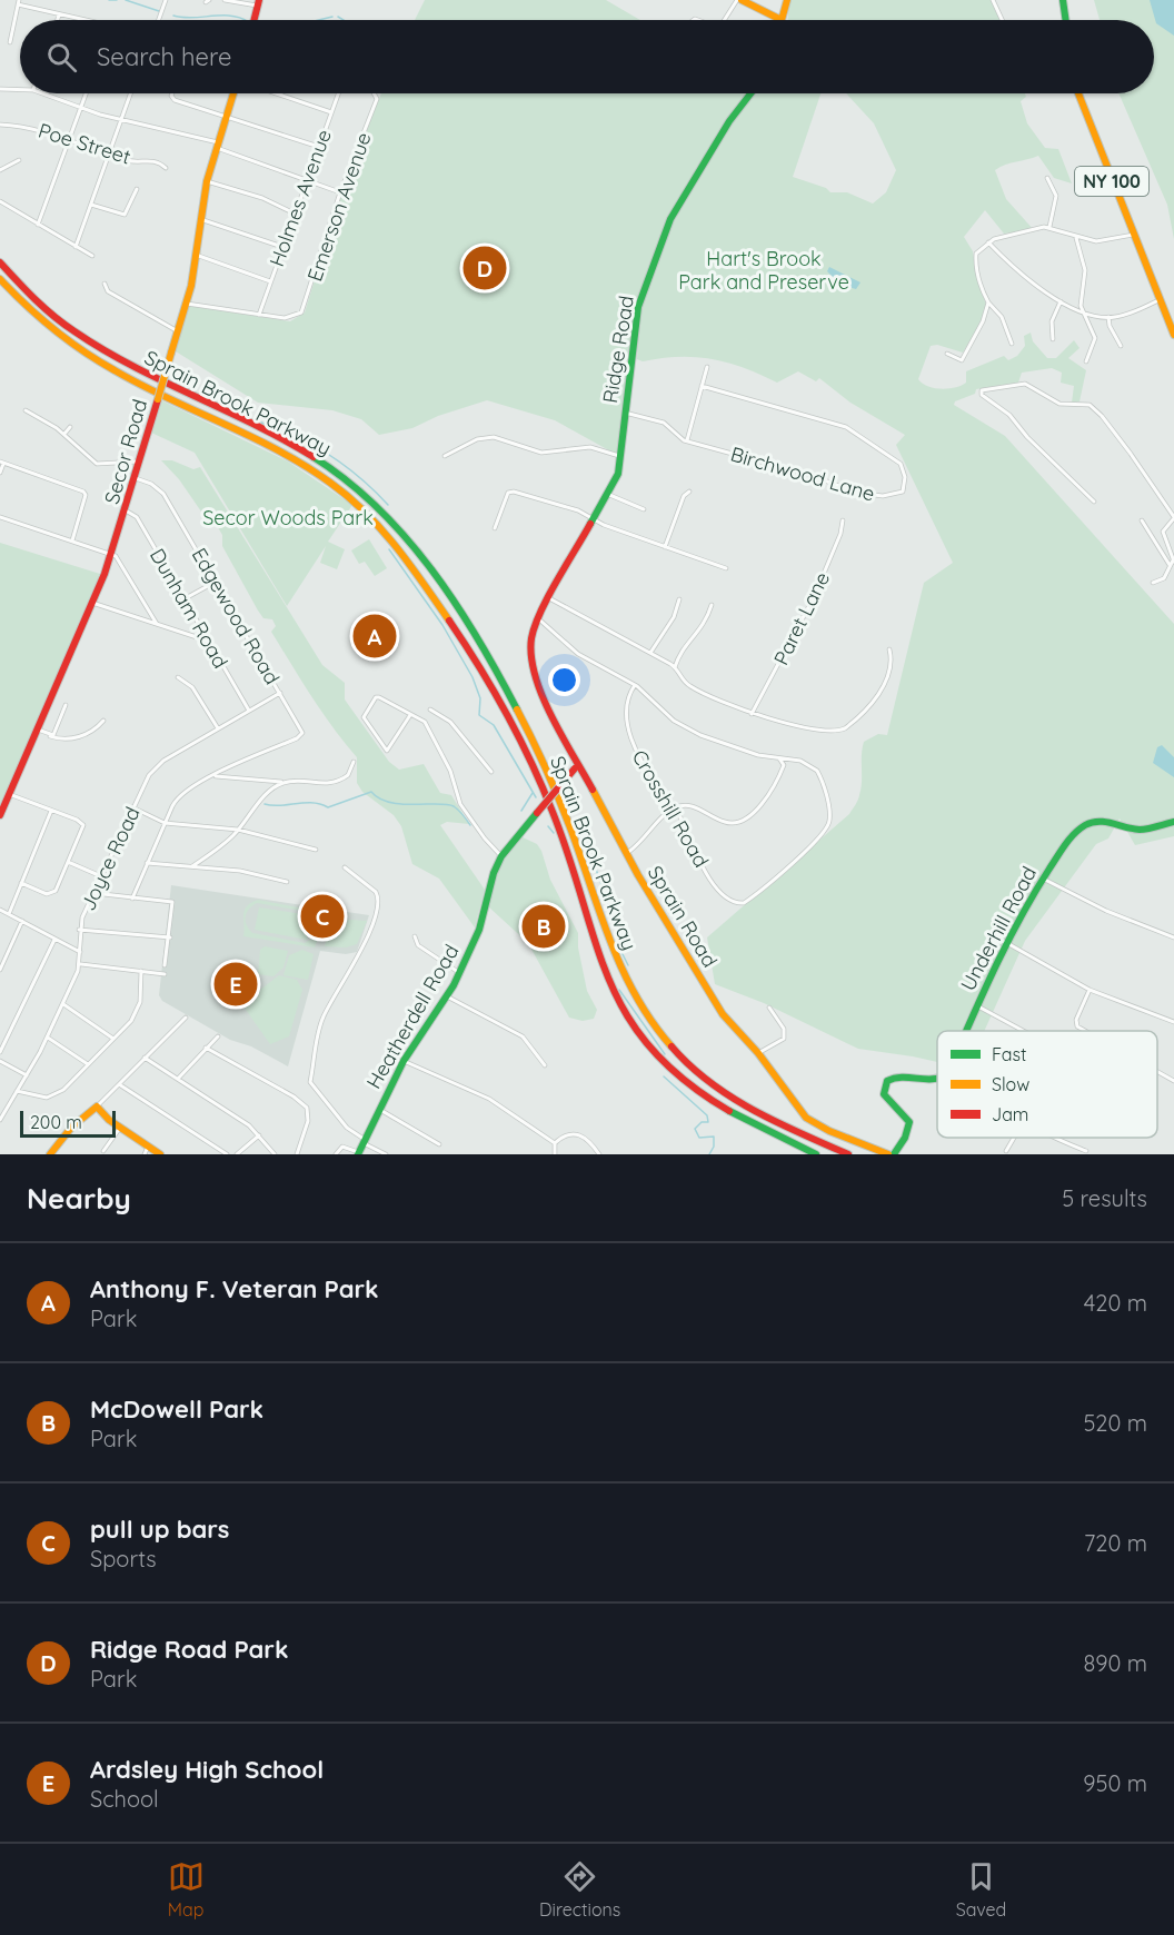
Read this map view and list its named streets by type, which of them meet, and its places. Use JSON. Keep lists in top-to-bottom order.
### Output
{
  "streets": {
    "main road": [
      "NY 100",
      "Ridge Road",
      "Sprain Brook Parkway",
      "Secor Road",
      "Sprain Road",
      "Underhill Road",
      "Heatherdell Road"
    ],
    "street": [
      "Poe Street",
      "Holmes Avenue",
      "Emerson Avenue",
      "Birchwood Lane",
      "Dunham Road",
      "Edgewood Road",
      "Paret Lane",
      "Crosshill Road",
      "Joyce Road"
    ]
  },
  "crossings": [
    ["Holmes Avenue", "Emerson Avenue"],
    ["Ridge Road", "Birchwood Lane"],
    ["Ridge Road", "Sprain Road"],
    ["Secor Road", "Dunham Road"],
    ["Secor Road", "Edgewood Road"],
    ["Dunham Road", "Joyce Road"],
    ["Edgewood Road", "Joyce Road"],
    ["Sprain Road", "Heatherdell Road"]
  ],
  "parks": ["Hart's Brook Park and Preserve", "Secor Woods Park"],
  "legend": ["Fast", "Slow", "Jam"],
  "scale_bar": "200 m",
  "page": {
    "search": "Search here",
    "pins": [
      "D",
      "A",
      "C",
      "B",
      "E"
    ],
    "scale": "200 m",
    "heading": ["Nearby", "5 results"],
    "list": [
      {
        "mark": "A",
        "name": "Anthony F. Veteran Park",
        "note": "Park",
        "value": "420 m"
      },
      {
        "mark": "B",
        "name": "McDowell Park",
        "note": "Park",
        "value": "520 m"
      },
      {
        "mark": "C",
        "name": "pull up bars",
        "note": "Sports",
        "value": "720 m"
      },
      {
        "mark": "D",
        "name": "Ridge Road Park",
        "note": "Park",
        "value": "890 m"
      },
      {
        "mark": "E",
        "name": "Ardsley High School",
        "note": "School",
        "value": "950 m"
      }
    ],
    "nav": ["Map", "Directions", "Saved"]
  }
}
